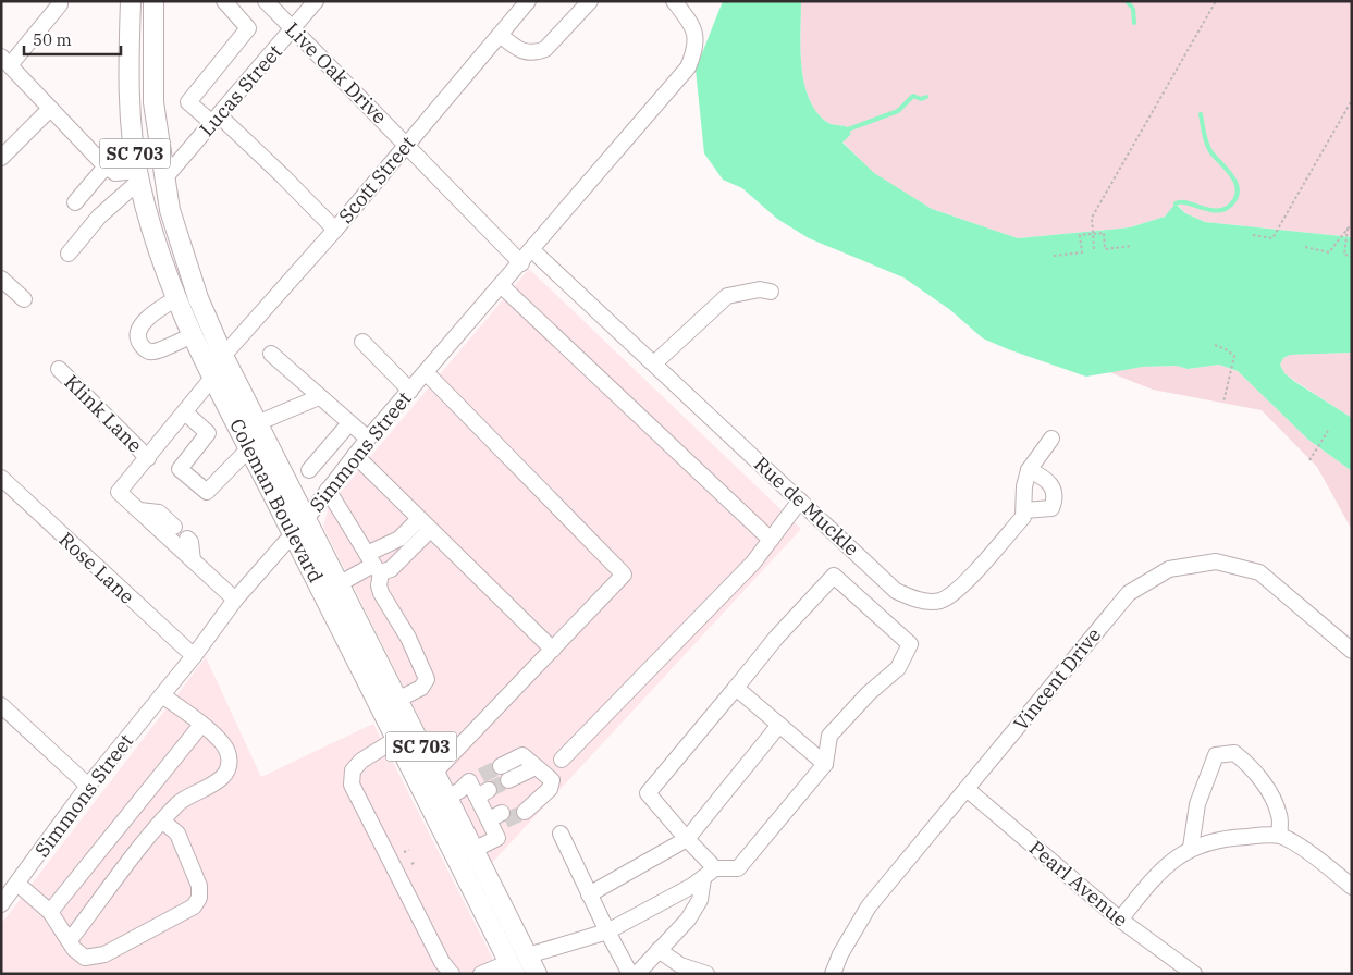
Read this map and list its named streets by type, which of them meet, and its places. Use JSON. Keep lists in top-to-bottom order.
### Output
{
  "streets": {
    "main road": ["SC 703", "Coleman Boulevard"],
    "street": [
      "Live Oak Drive",
      "Lucas Street",
      "Scott Street",
      "Klink Lane",
      "Simmons Street",
      "Rue de Muckle",
      "Rose Lane",
      "Vincent Drive",
      "Pearl Avenue"
    ]
  },
  "crossings": [
    ["Live Oak Drive", "Lucas Street"],
    ["Live Oak Drive", "Scott Street"],
    ["Live Oak Drive", "Simmons Street"],
    ["Lucas Street", "Coleman Boulevard"],
    ["Scott Street", "Coleman Boulevard"],
    ["Simmons Street", "Coleman Boulevard"],
    ["Simmons Street", "Rue de Muckle"],
    ["Simmons Street", "Rose Lane"],
    ["Vincent Drive", "Pearl Avenue"]
  ],
  "scale_bar": "50 m"
}
